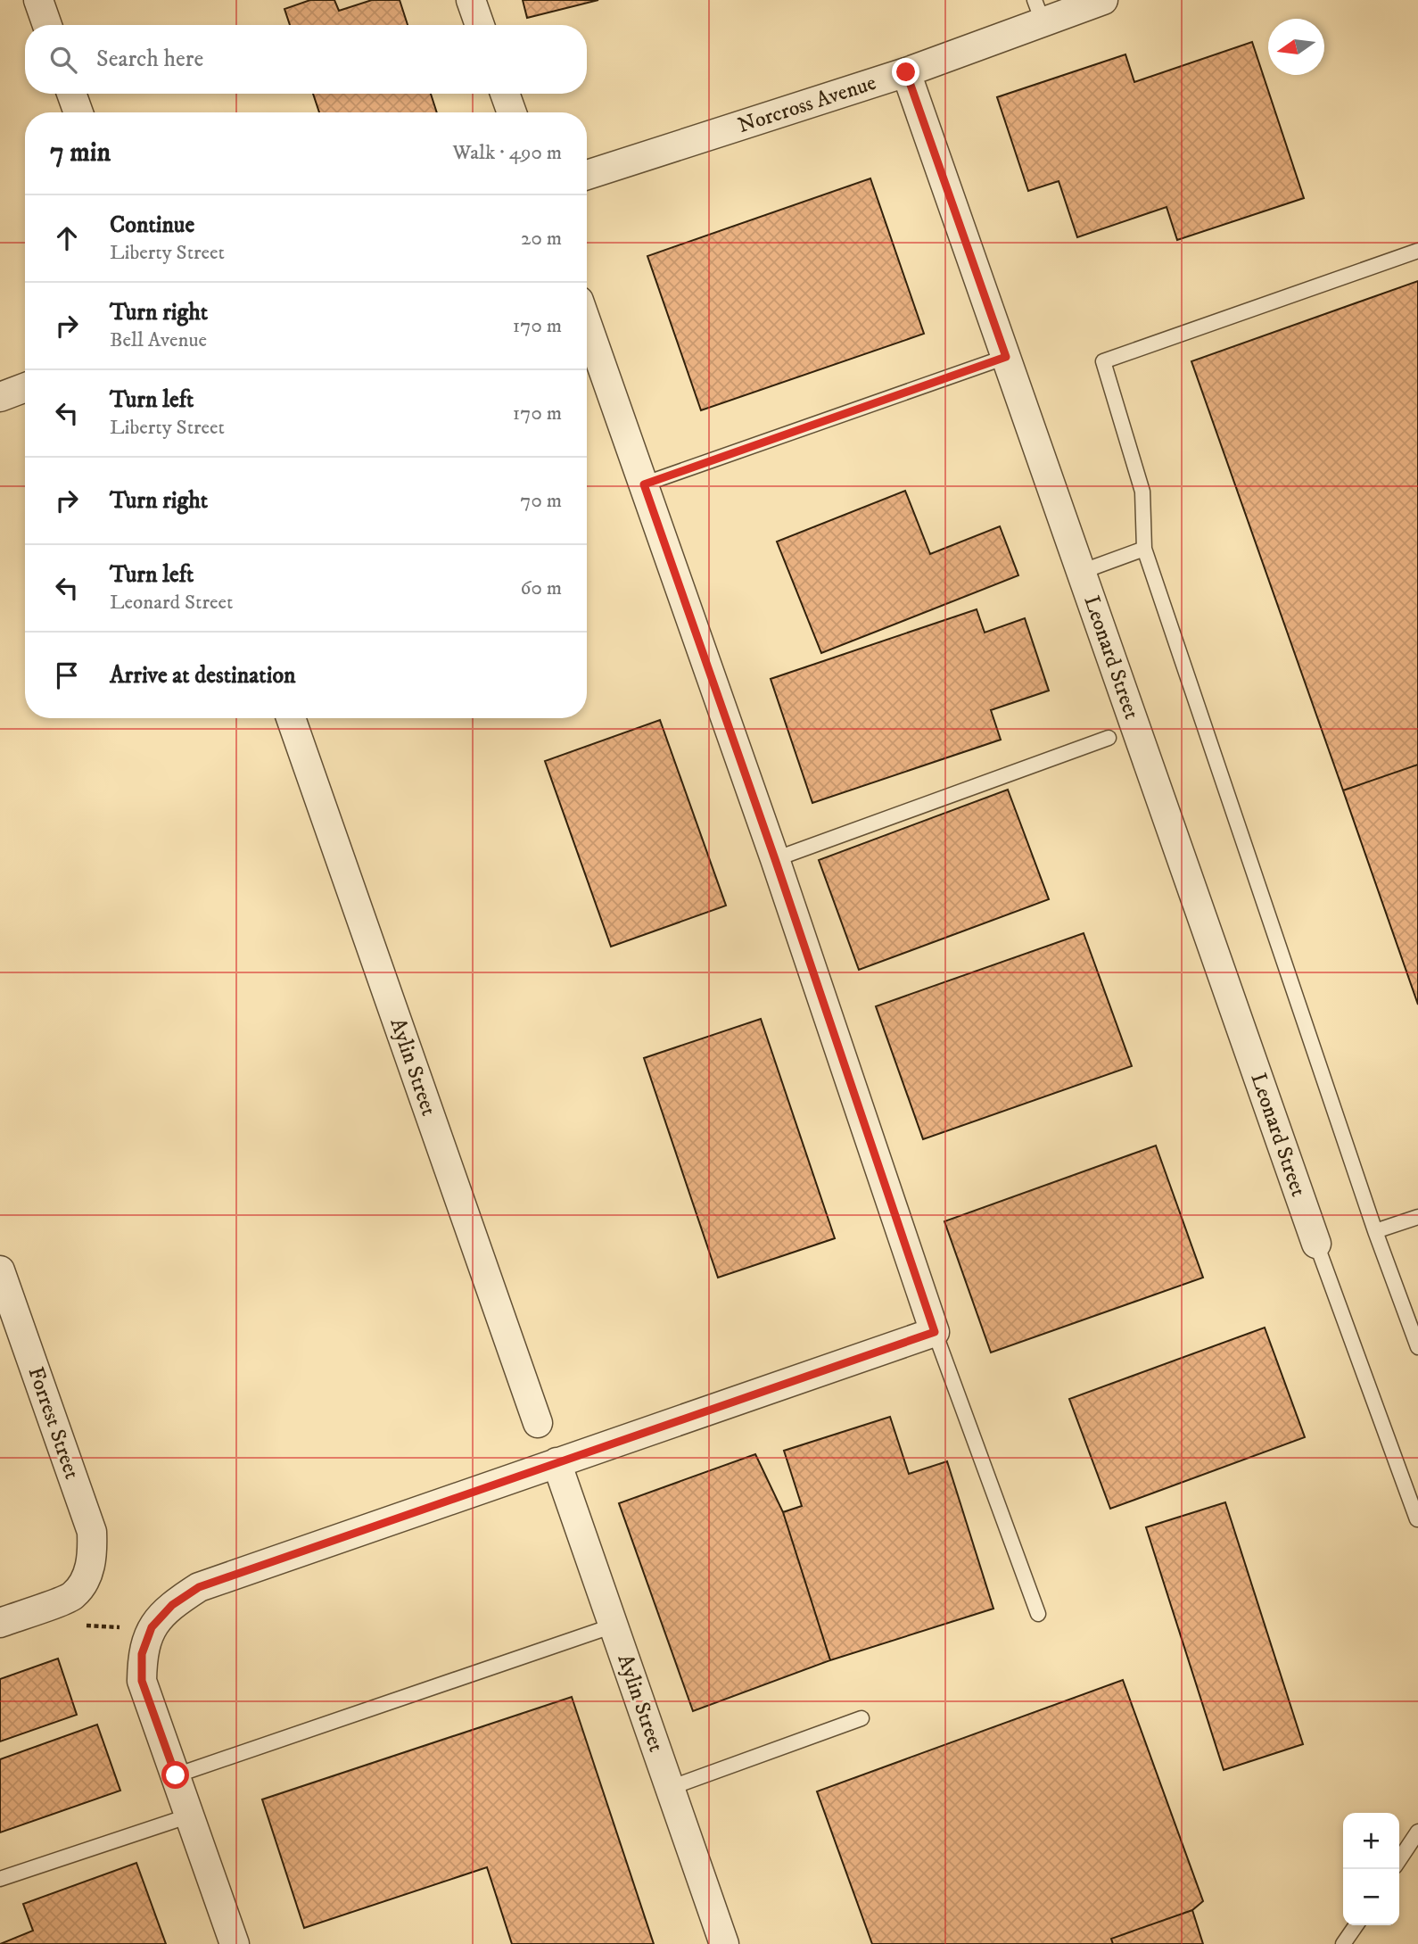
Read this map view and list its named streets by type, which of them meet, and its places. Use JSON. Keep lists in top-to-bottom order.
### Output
{
  "streets": {
    "street": [
      "Norcross Avenue",
      "Leonard Street",
      "Aylin Street",
      "Forrest Street"
    ]
  },
  "crossings": [
    ["Norcross Avenue", "Leonard Street"]
  ],
  "north": "left",
  "page": {
    "search": "Search here",
    "heading": ["7 min", "Walk · 490 m"],
    "list": [
      ["Continue", "Liberty Street", "20 m"],
      ["Turn right", "Bell Avenue", "170 m"],
      ["Turn left", "Liberty Street", "170 m"],
      ["Turn right", "70 m"],
      ["Turn left", "Leonard Street", "60 m"],
      "Arrive at destination"
    ],
    "map_buttons": ["+", "−"]
  }
}
